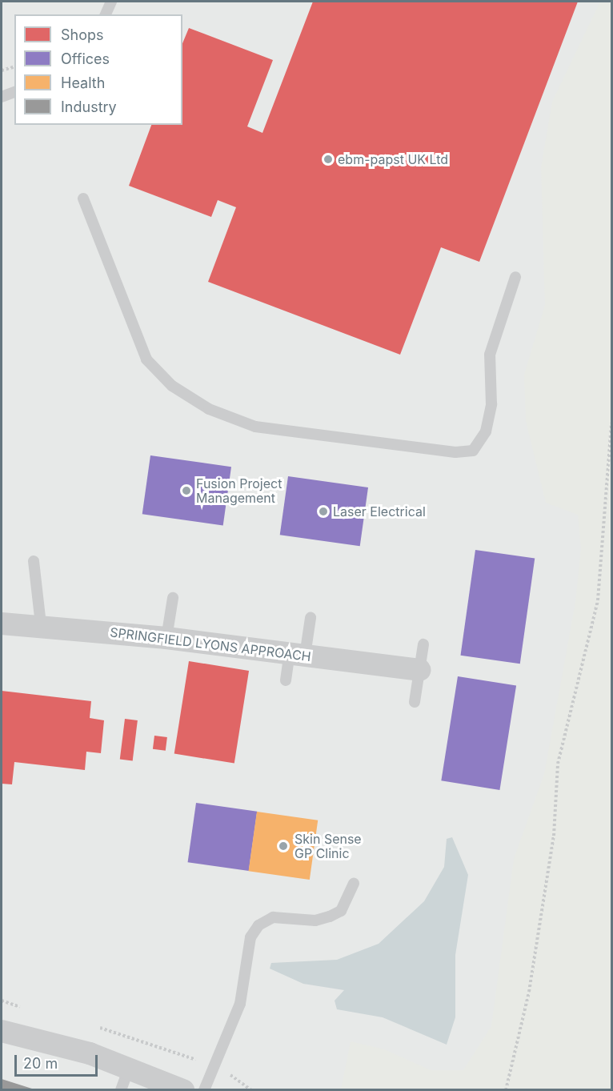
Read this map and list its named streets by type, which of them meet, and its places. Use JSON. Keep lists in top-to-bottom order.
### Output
{
  "streets": {
    "street": ["SPRINGFIELD LYONS APPROACH"]
  },
  "places": [
    "ebm-papst UK Ltd",
    "Fusion Project Management",
    "Laser Electrical",
    "Skin Sense GP Clinic"
  ],
  "legend": [
    "Shops",
    "Offices",
    "Health",
    "Industry"
  ],
  "scale_bar": "20 m"
}
